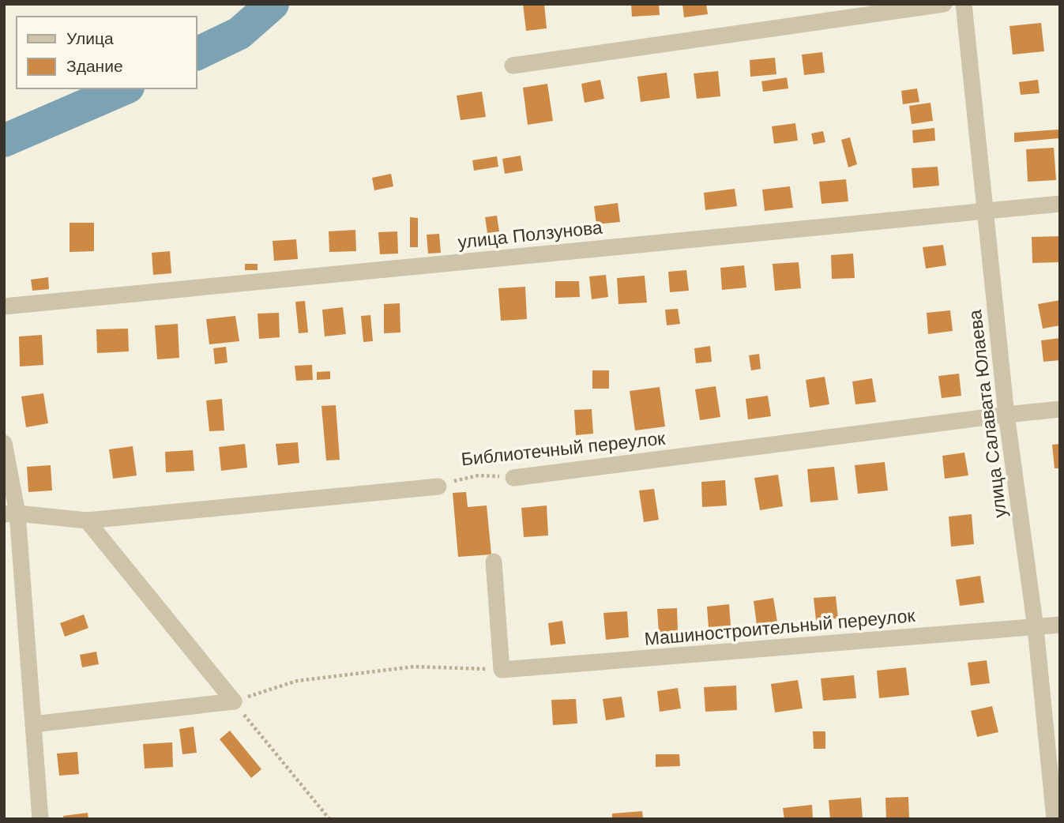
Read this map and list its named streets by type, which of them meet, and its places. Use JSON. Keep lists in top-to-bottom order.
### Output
{
  "streets": {
    "street": [
      "улица Ползунова",
      "улица Салавата Юлаева",
      "Библиотечный переулок",
      "Машиностроительный переулок"
    ]
  },
  "crossings": [
    ["улица Ползунова", "улица Салавата Юлаева"],
    ["улица Салавата Юлаева", "Библиотечный переулок"],
    ["улица Салавата Юлаева", "Машиностроительный переулок"]
  ],
  "legend": ["Улица", "Здание"]
}
